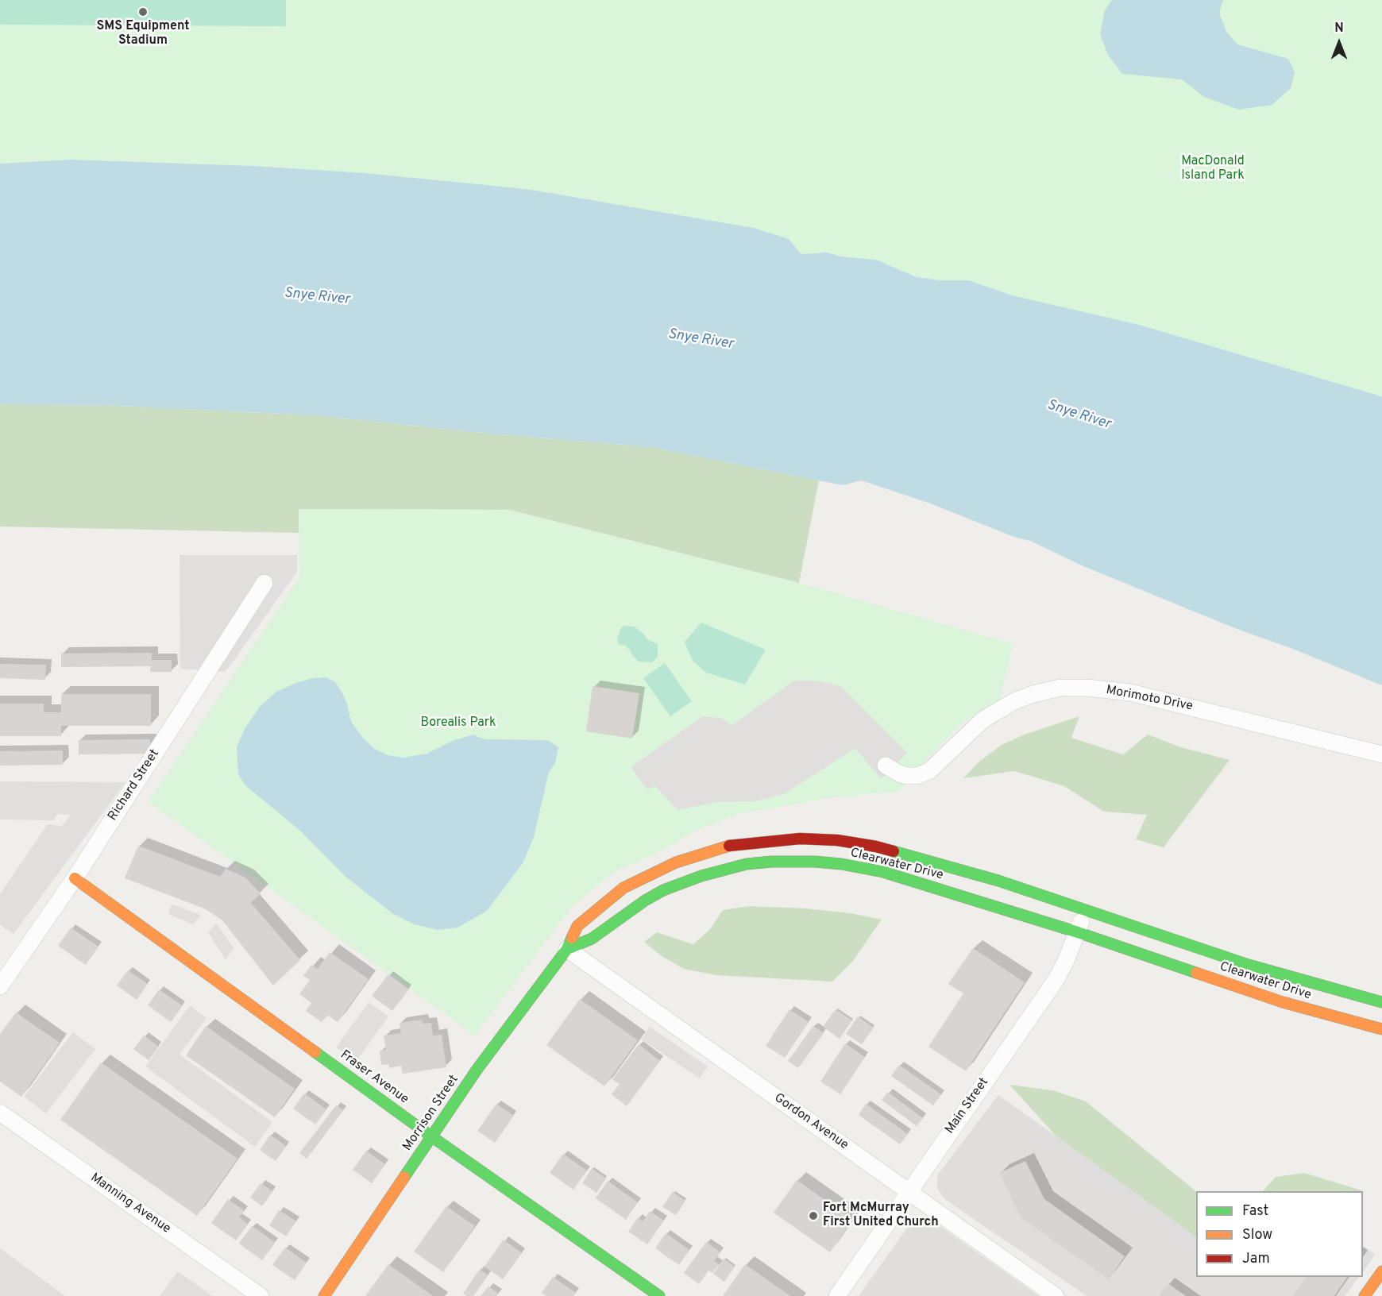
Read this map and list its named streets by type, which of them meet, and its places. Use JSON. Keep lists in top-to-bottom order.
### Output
{
  "streets": {
    "main road": ["Clearwater Drive", "Fraser Avenue", "Morrison Street"],
    "street": [
      "Morimoto Drive",
      "Richard Street",
      "Main Street",
      "Gordon Avenue",
      "Manning Avenue"
    ]
  },
  "crossings": [
    ["Richard Street", "Fraser Avenue"],
    ["Clearwater Drive", "Main Street"],
    ["Clearwater Drive", "Morrison Street"],
    ["Clearwater Drive", "Gordon Avenue"],
    ["Fraser Avenue", "Morrison Street"],
    ["Main Street", "Gordon Avenue"],
    ["Morrison Street", "Gordon Avenue"]
  ],
  "water": ["Snye River"],
  "parks": ["MacDonald Island Park", "Borealis Park"],
  "places": ["SMS Equipment Stadium", "Fort McMurray First United Church"],
  "legend": ["Fast", "Slow", "Jam"],
  "north": "top"
}
